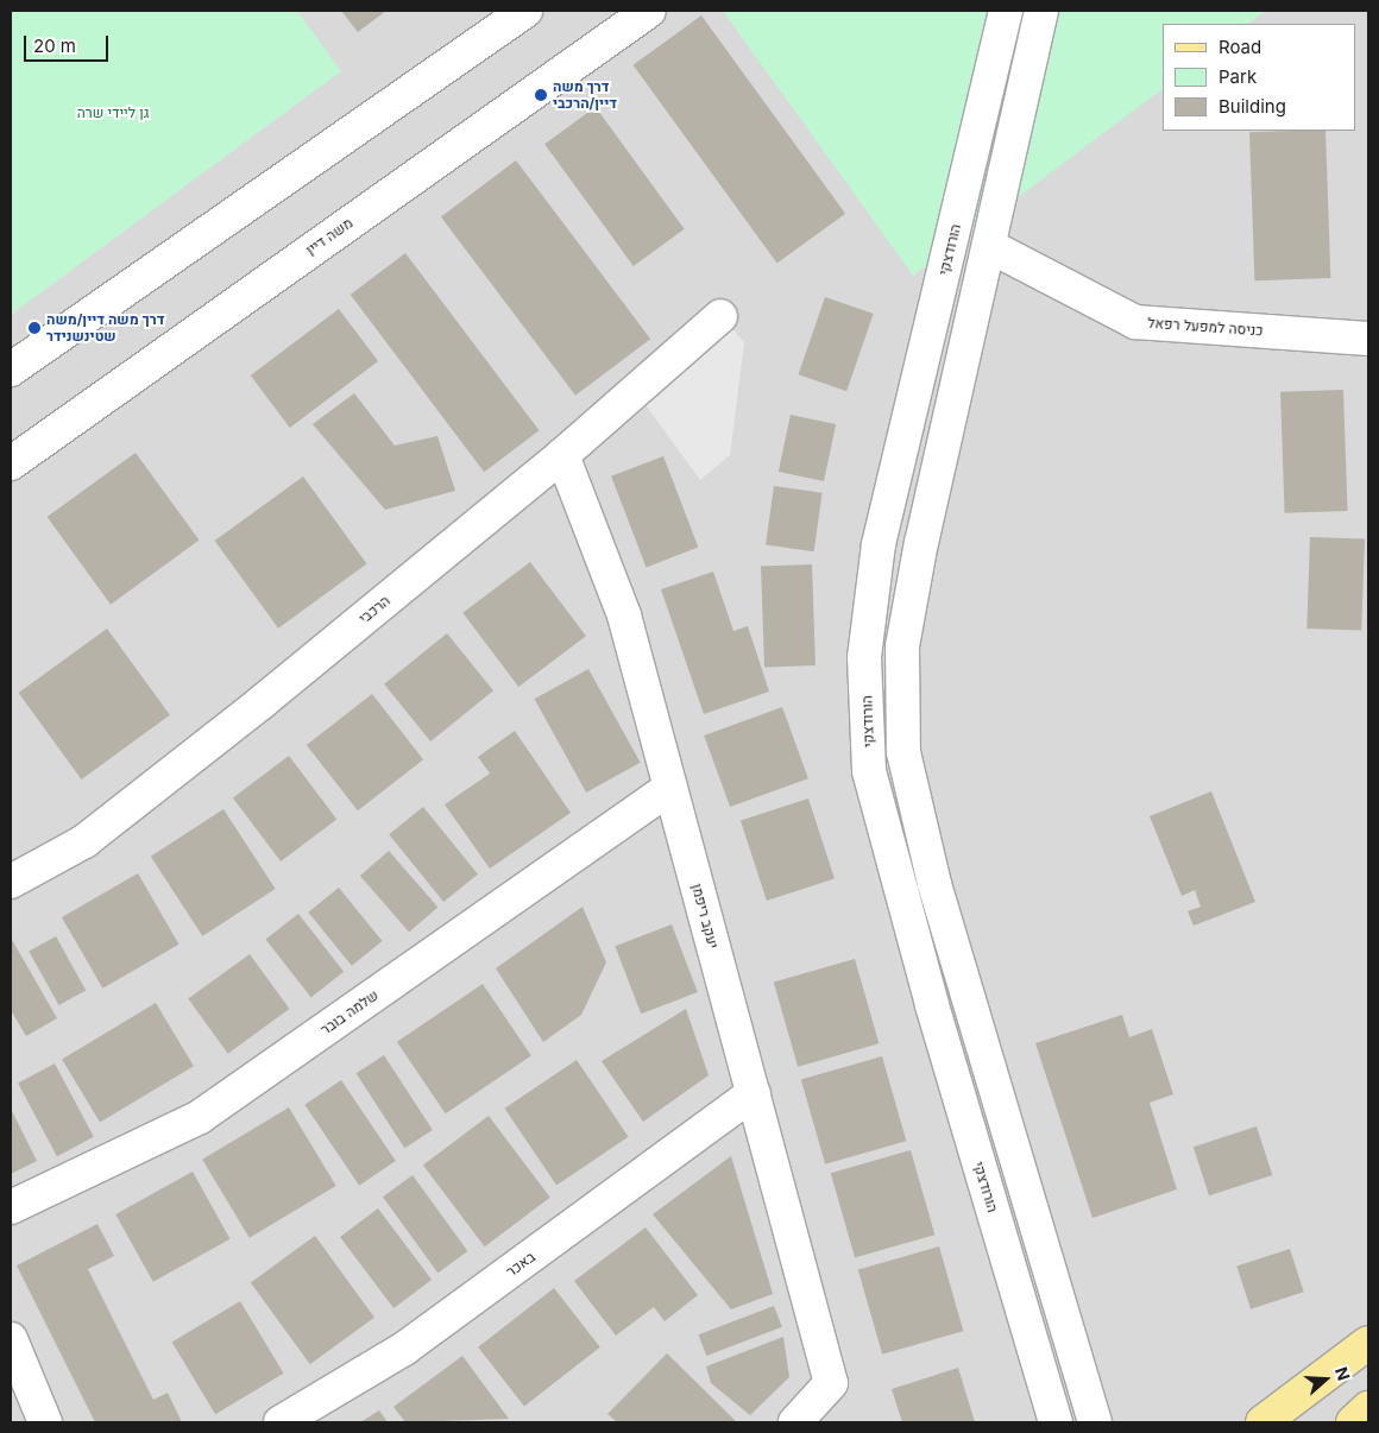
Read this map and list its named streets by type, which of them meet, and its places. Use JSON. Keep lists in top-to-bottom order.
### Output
{
  "streets": {
    "street": [
      "משה דיין",
      "הורודצקי",
      "כניסה למפעל רפאל",
      "הרכבי",
      "יעקב ריפמן",
      "שלמה בובר",
      "באכר"
    ]
  },
  "crossings": [
    ["הרכבי", "יעקב ריפמן"],
    ["יעקב ריפמן", "שלמה בובר"],
    ["יעקב ריפמן", "באכר"]
  ],
  "parks": ["גן ליידי שרה"],
  "places": ["דרך משה דיין/הרכבי", "דרך משה דיין/משה שטינשנידר"],
  "legend": ["Road", "Park", "Building"],
  "scale_bar": "20 m",
  "north": "right"
}
